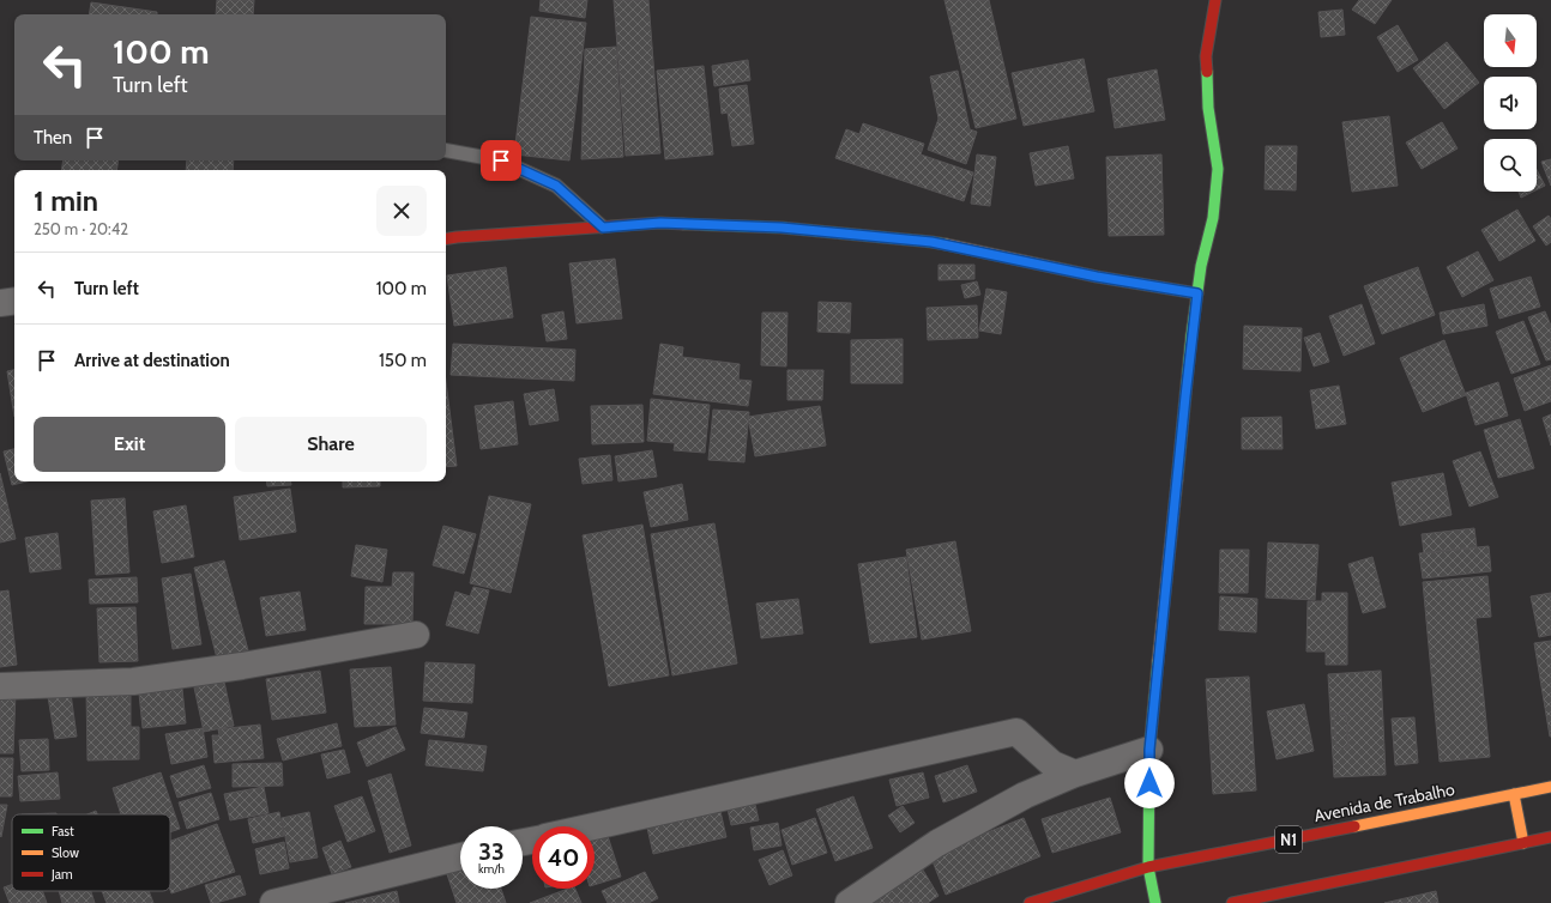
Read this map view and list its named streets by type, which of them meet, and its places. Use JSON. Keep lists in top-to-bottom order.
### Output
{
  "streets": {
    "main road": ["Avenida de Trabalho", "N1"]
  },
  "legend": ["Fast", "Slow", "Jam"],
  "north": "bottom",
  "page": {
    "turn": ["100 m", "Turn left"],
    "then": "Then",
    "heading": ["1 min", "250 m · 20:42"],
    "list": [
      {
        "name": "Turn left",
        "value": "100 m"
      },
      {
        "name": "Arrive at destination",
        "value": "150 m"
      }
    ],
    "buttons": ["Exit", "Share"],
    "speed": "33 km/h",
    "limit": "40"
  }
}
